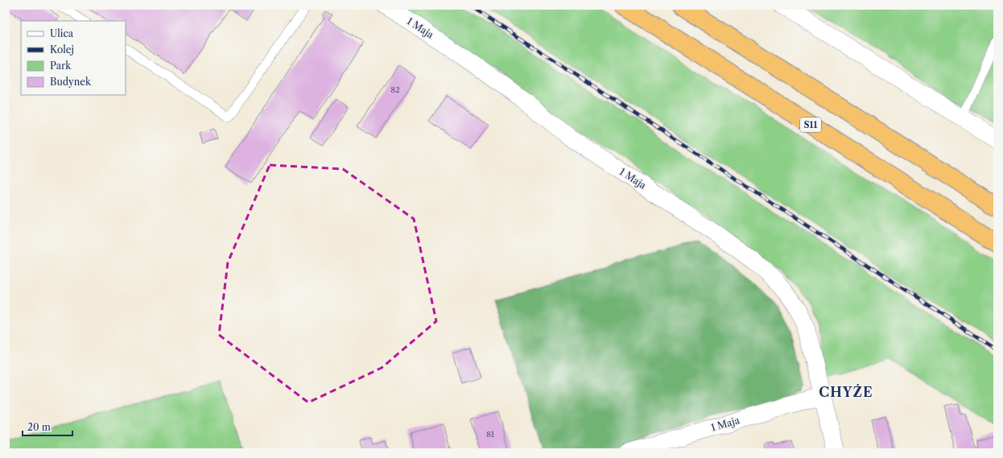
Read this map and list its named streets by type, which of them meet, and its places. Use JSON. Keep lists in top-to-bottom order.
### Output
{
  "streets": {
    "highway": ["S11"],
    "street": ["1 Maja"]
  },
  "districts": ["CHYŻE"],
  "house_numbers": ["82", "81"],
  "legend": [
    "Ulica",
    "Kolej",
    "Park",
    "Budynek"
  ],
  "scale_bar": "20 m"
}
